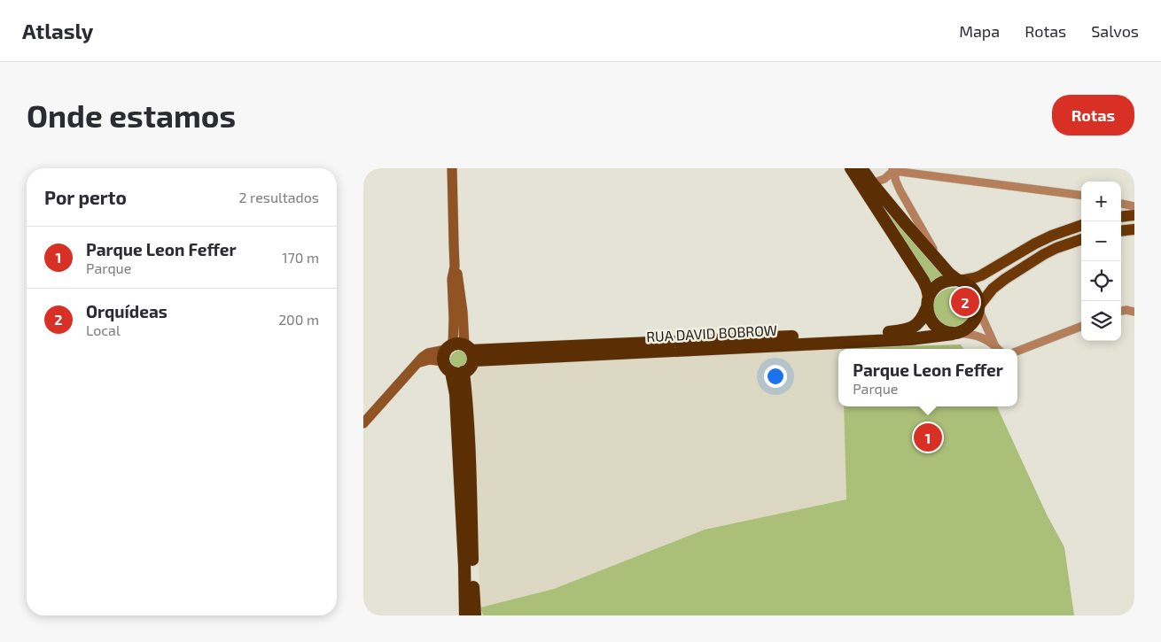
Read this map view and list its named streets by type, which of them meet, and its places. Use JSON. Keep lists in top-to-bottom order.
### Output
{
  "streets": {
    "highway": ["RUA DAVID BOBROW"]
  },
  "page": {
    "header": "Atlasly",
    "nav": ["Mapa", "Rotas", "Salvos"],
    "buttons": "Rotas",
    "title": "Onde estamos",
    "heading": ["Por perto", "2 resultados"],
    "map_buttons": ["+", "−"],
    "list": [
      {
        "mark": "1",
        "name": "Parque Leon Feffer",
        "note": "Parque",
        "value": "170 m"
      },
      {
        "mark": "2",
        "name": "Orquídeas",
        "note": "Local",
        "value": "200 m"
      }
    ],
    "pins": ["2", "1"],
    "popup": ["Parque Leon Feffer", "Parque"]
  }
}
